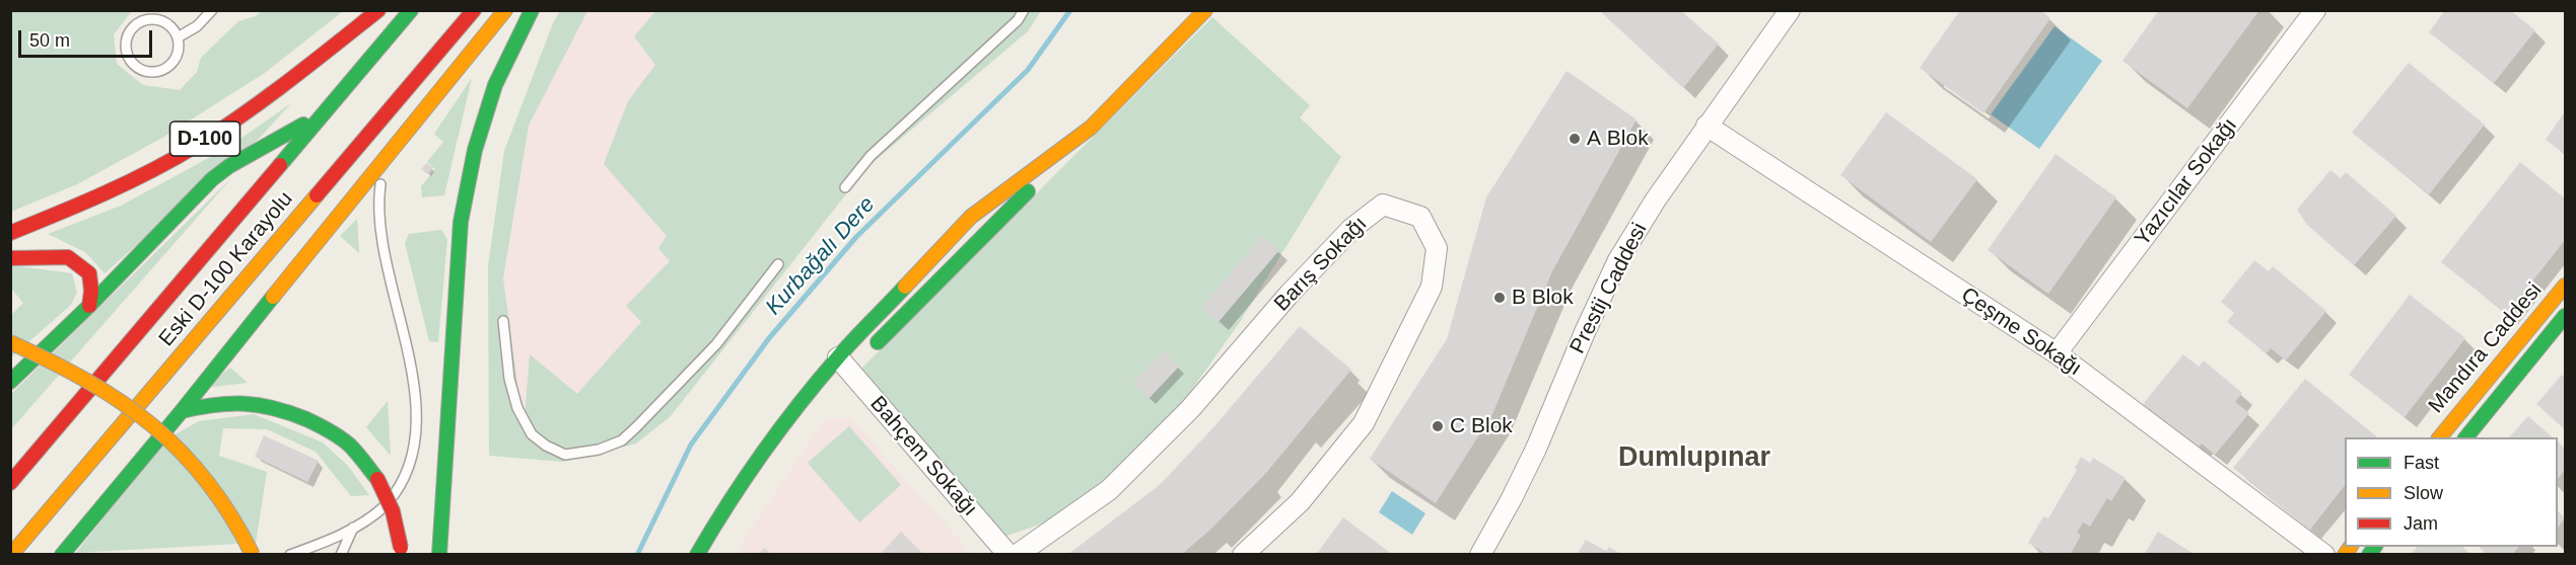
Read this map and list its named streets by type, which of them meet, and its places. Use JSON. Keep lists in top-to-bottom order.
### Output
{
  "streets": {
    "main road": ["D-100", "Eski D-100 Karayolu", "Mandıra Caddesi"],
    "street": [
      "Yazıcılar Sokağı",
      "Barış Sokağı",
      "Prestij Caddesi",
      "Çeşme Sokağı",
      "Bahçem Sokağı"
    ]
  },
  "crossings": [
    ["Yazıcılar Sokağı", "Çeşme Sokağı"],
    ["Prestij Caddesi", "Çeşme Sokağı"]
  ],
  "districts": ["Dumlupınar"],
  "water": ["Kurbağalı Dere"],
  "places": ["A Blok", "B Blok", "C Blok"],
  "legend": ["Fast", "Slow", "Jam"],
  "scale_bar": "50 m"
}
